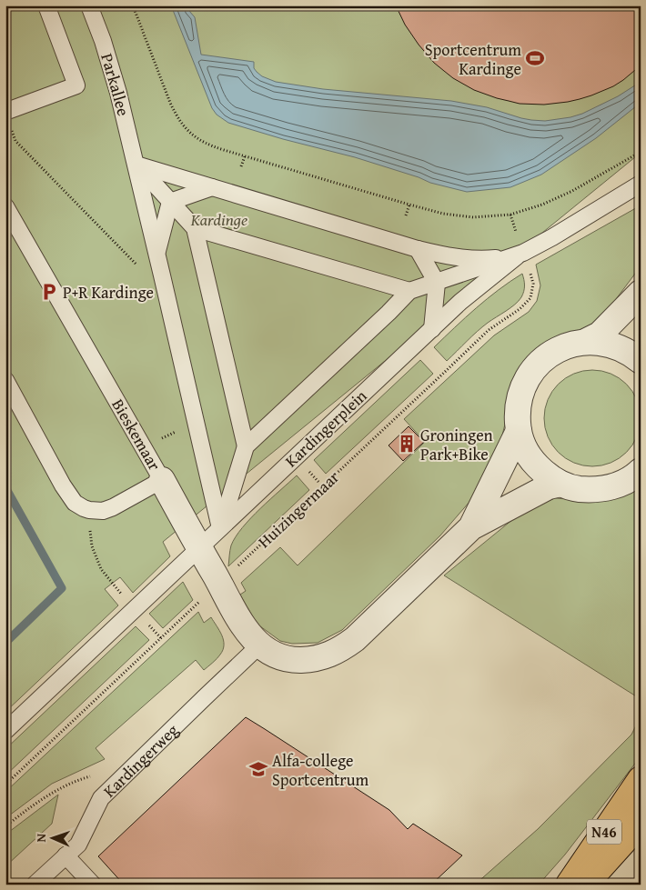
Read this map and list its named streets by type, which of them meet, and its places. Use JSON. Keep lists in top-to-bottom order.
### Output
{
  "streets": {
    "highway": ["N46"],
    "lane": [
      "Parkallee",
      "Kardingerplein",
      "Bieskemaar",
      "Kardingerweg"
    ],
    "path": ["Huizingermaar"]
  },
  "crossings": [
    ["Kardingerplein", "Huizingermaar"]
  ],
  "parks": ["Kardinge"],
  "places": {
    "sports": ["Sportcentrum Kardinge"],
    "parking": ["P+R Kardinge"],
    "building": ["Groningen Park+Bike"],
    "school or university": ["Alfa-college Sportcentrum"]
  },
  "north": "left"
}
